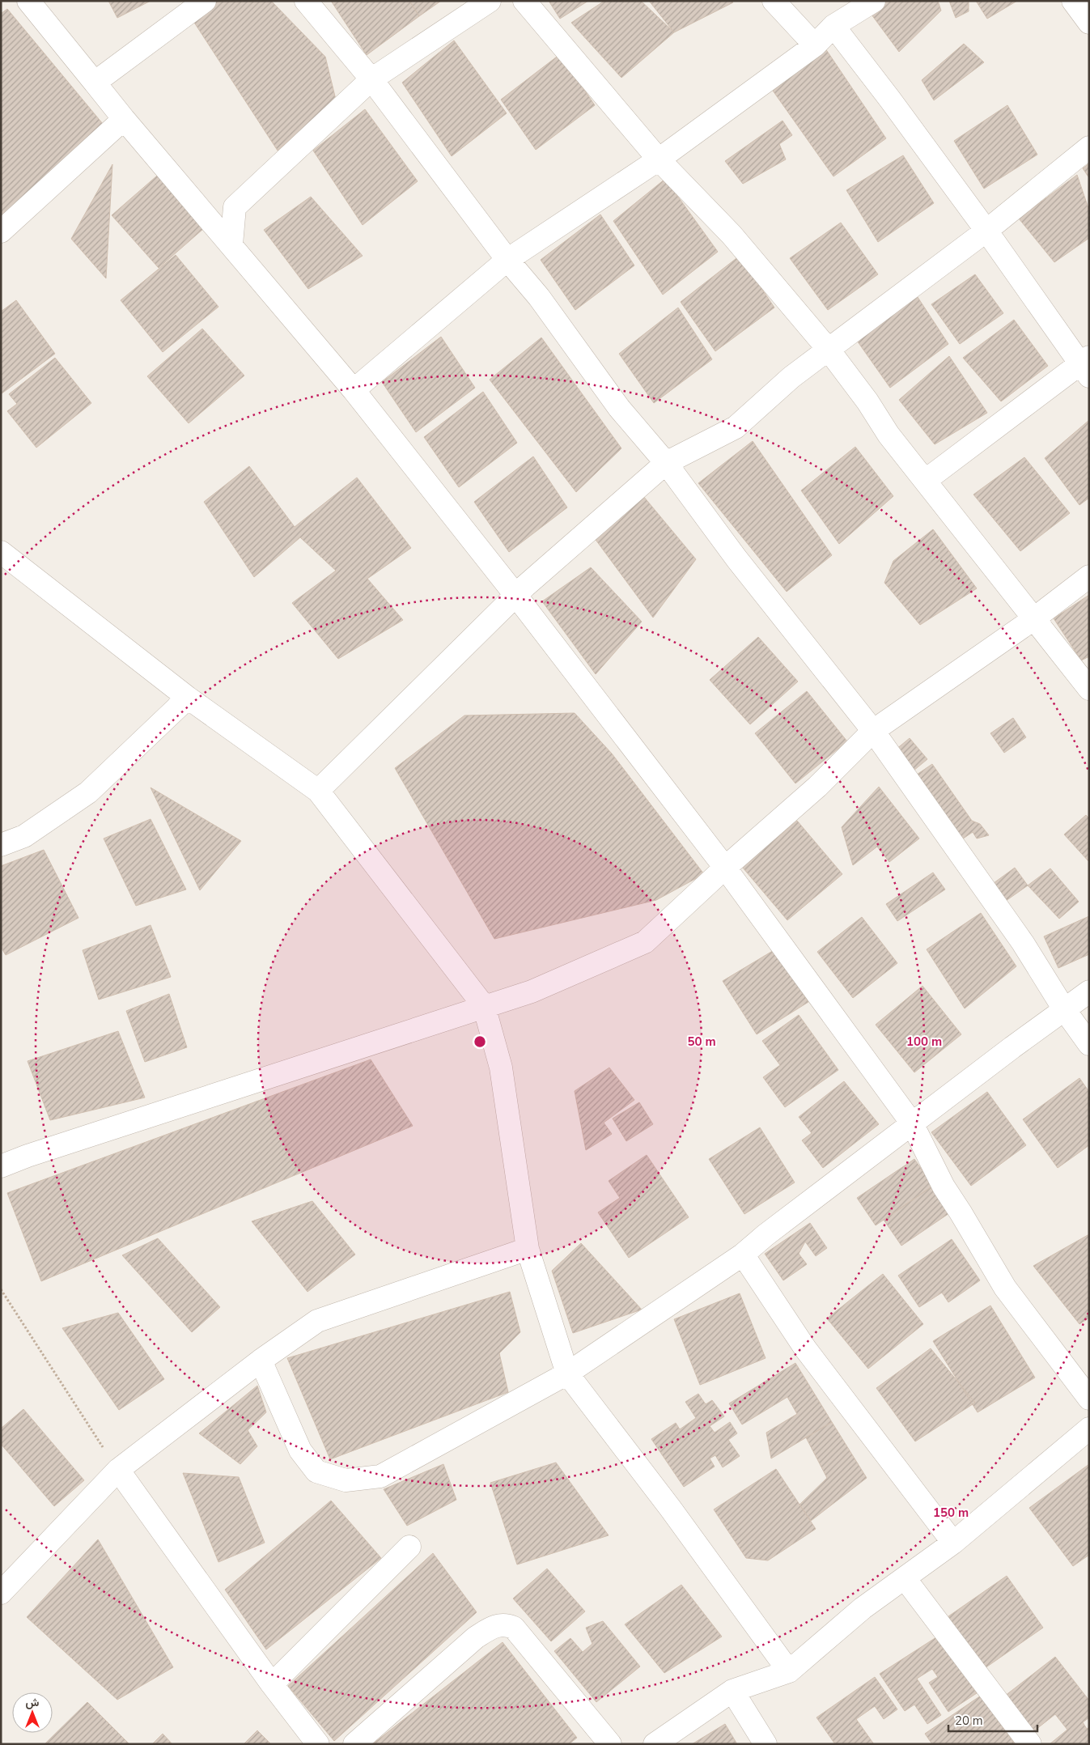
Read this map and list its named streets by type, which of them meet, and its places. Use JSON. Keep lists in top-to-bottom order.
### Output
{
  "scale_bar": "20 m",
  "north": "top",
  "rings": ["50 m", "100 m", "150 m"]
}
